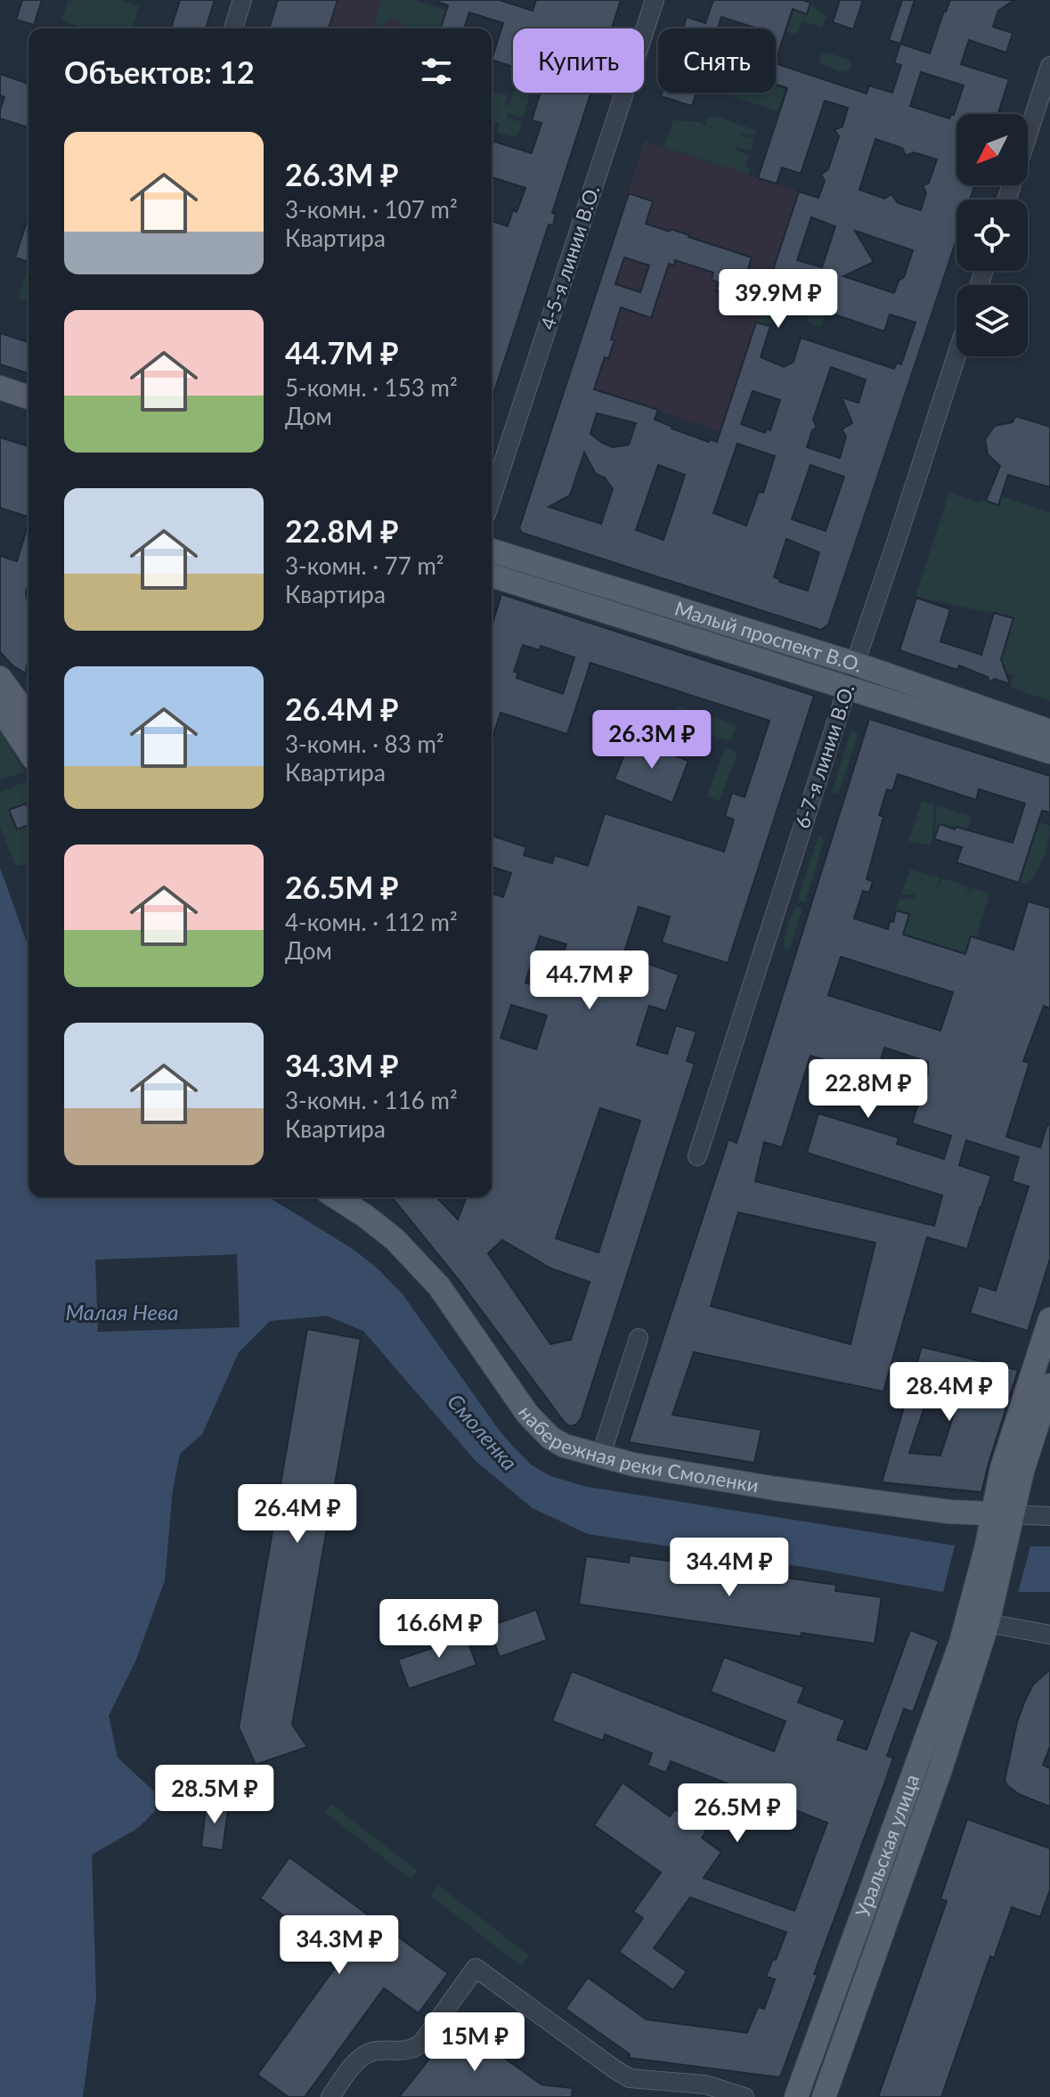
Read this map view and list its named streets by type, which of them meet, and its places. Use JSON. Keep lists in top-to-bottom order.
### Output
{
  "streets": {
    "main road": ["Малый проспект В.О.", "набережная реки Смоленки", "Уральская улица"],
    "street": ["4-5-я линии В.О.", "6-7-я линии В.О."]
  },
  "crossings": [
    ["Малый проспект В.О.", "6-7-я линии В.О."]
  ],
  "water": ["Малая Нева", "Смоленка"],
  "north": "bottom left",
  "page": {
    "chip": ["Купить", "Снять"],
    "heading": "Объектов: 12",
    "list": [
      {
        "name": "26.3M ₽",
        "note": "3-комн. · 107 m² · Квартира"
      },
      {
        "name": "44.7M ₽",
        "note": "5-комн. · 153 m² · Дом"
      },
      {
        "name": "22.8M ₽",
        "note": "3-комн. · 77 m² · Квартира"
      },
      {
        "name": "26.4M ₽",
        "note": "3-комн. · 83 m² · Квартира"
      },
      {
        "name": "26.5M ₽",
        "note": "4-комн. · 112 m² · Дом"
      },
      {
        "name": "34.3M ₽",
        "note": "3-комн. · 116 m² · Квартира"
      }
    ],
    "price": [
      "39.9M ₽",
      "26.3M ₽",
      "44.7M ₽",
      "22.8M ₽",
      "28.4M ₽",
      "26.4M ₽",
      "34.4M ₽",
      "16.6M ₽",
      "28.5M ₽",
      "26.5M ₽",
      "34.3M ₽",
      "15M ₽"
    ]
  }
}
